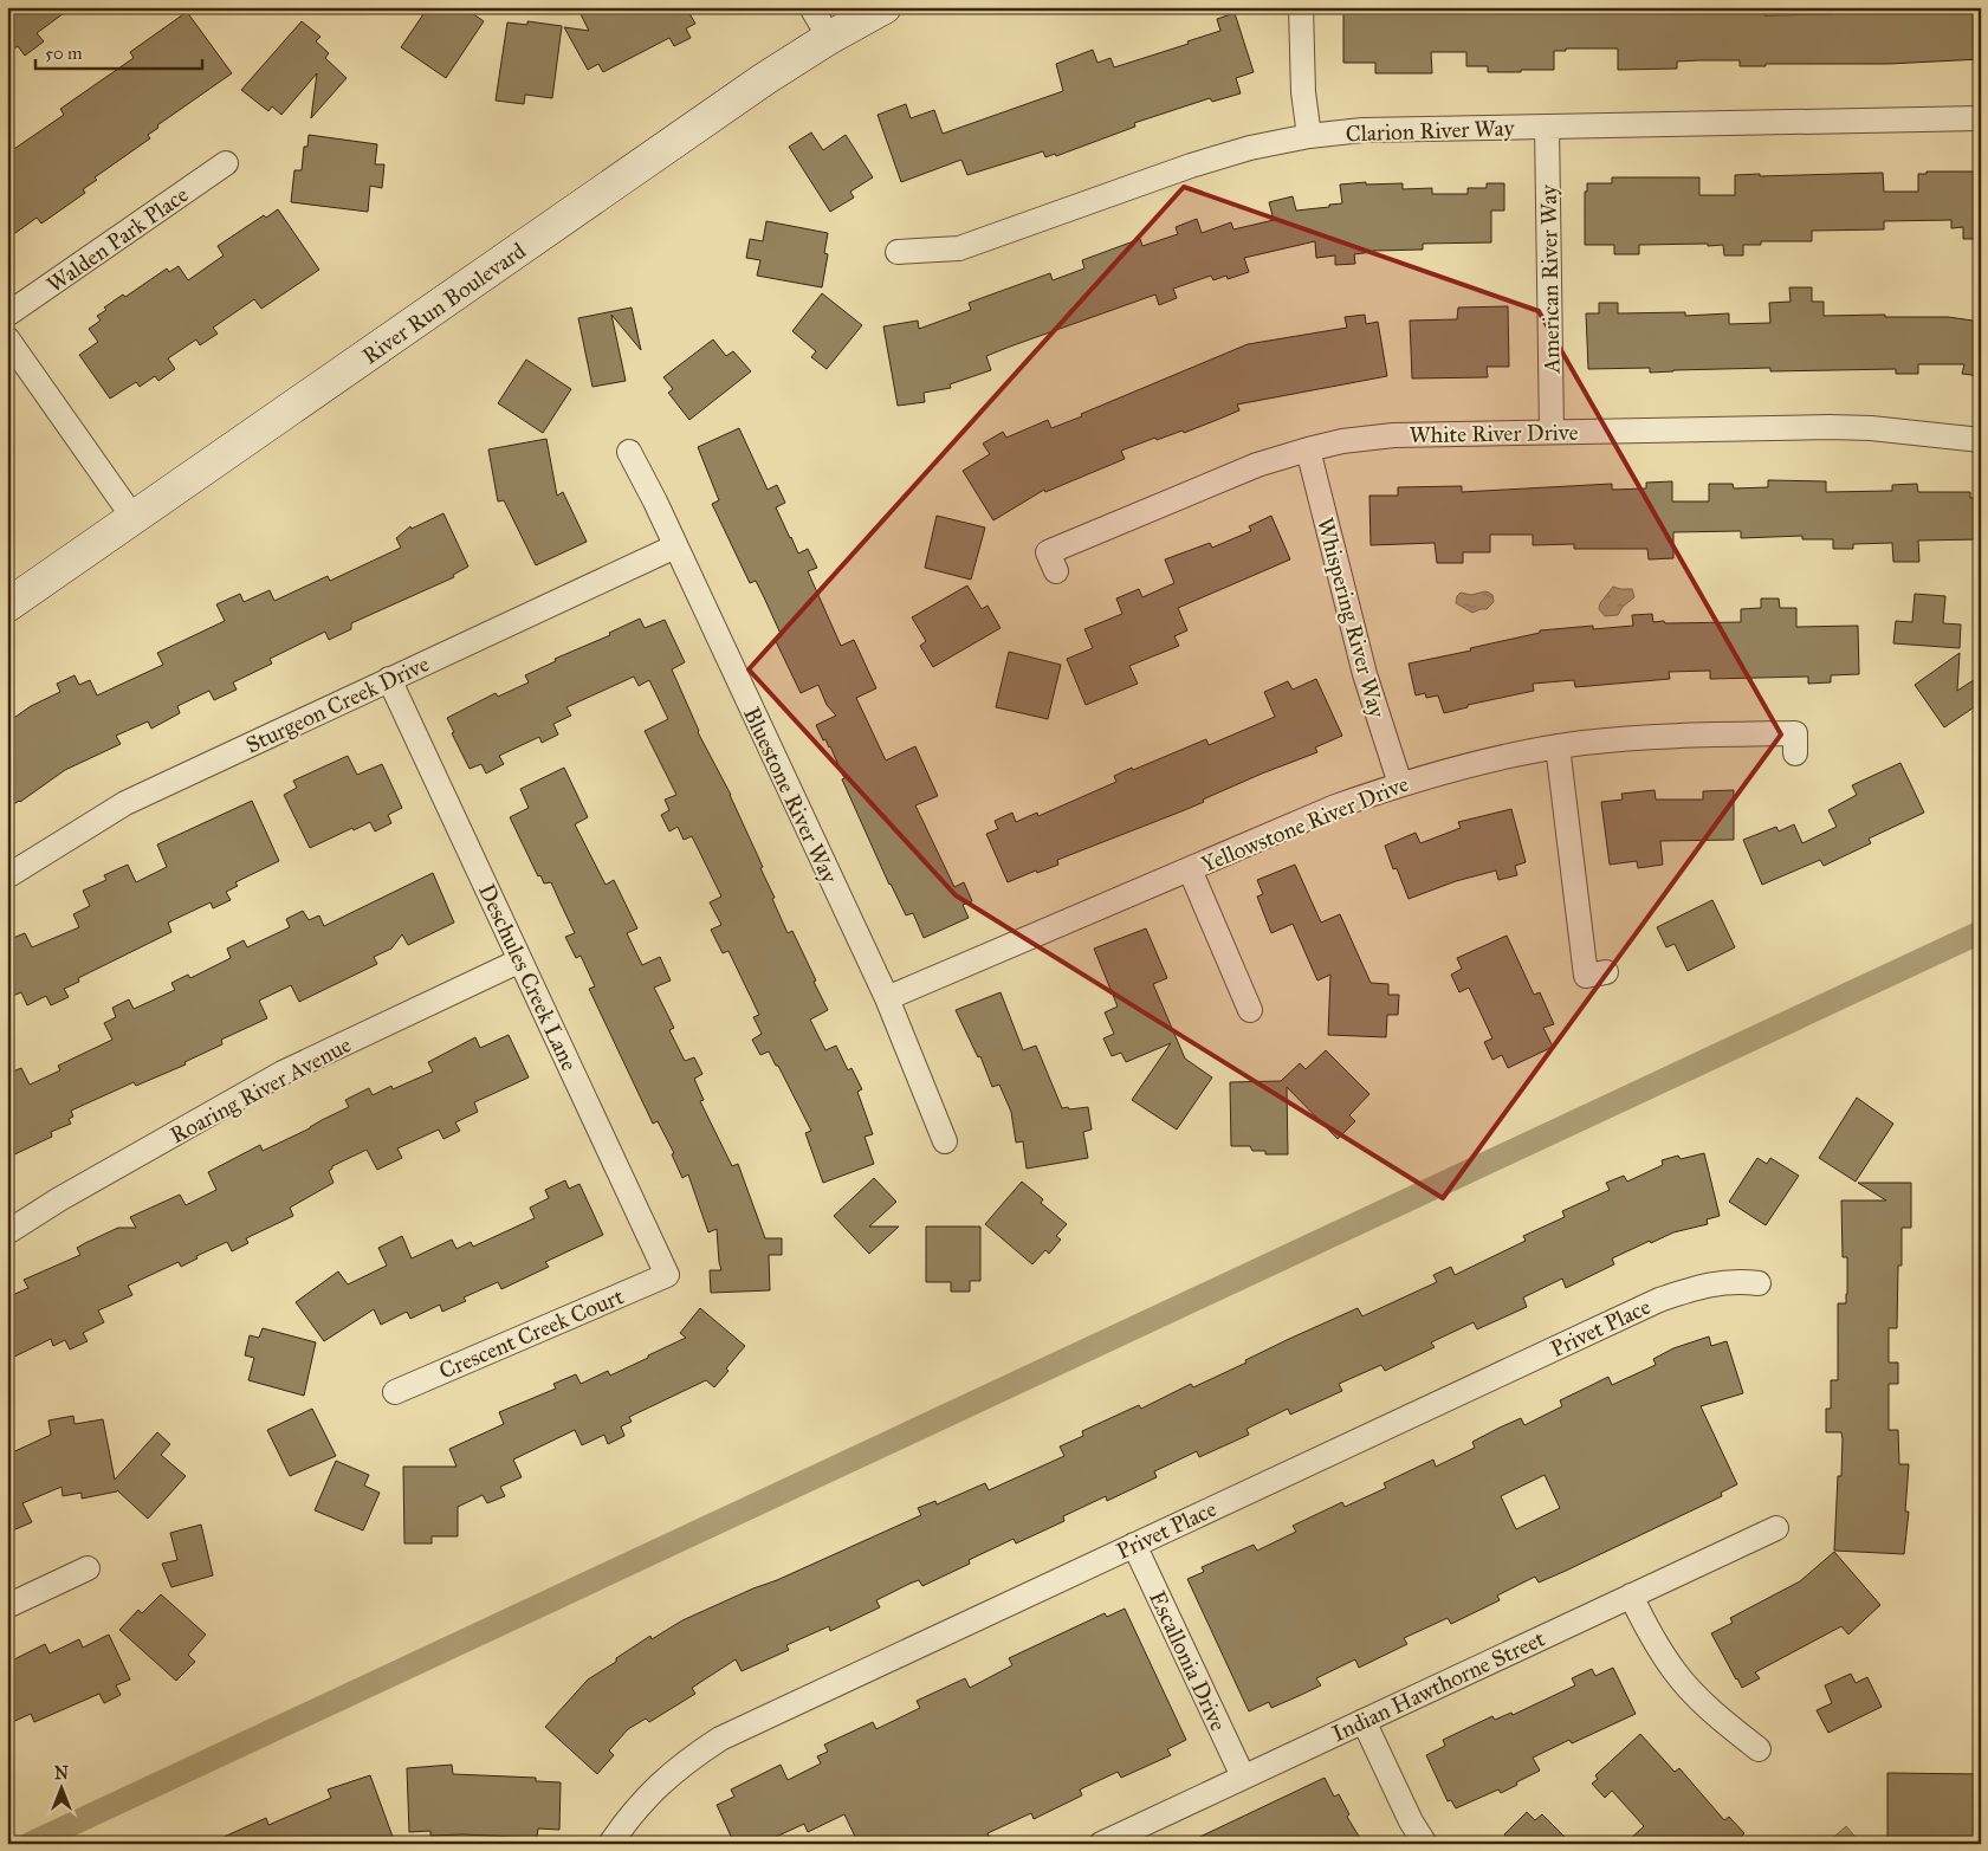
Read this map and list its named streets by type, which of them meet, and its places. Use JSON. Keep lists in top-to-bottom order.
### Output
{
  "streets": {
    "street": [
      "Clarion River Way",
      "Walden Park Place",
      "American River Way",
      "River Run Boulevard",
      "White River Drive",
      "Whispering River Way",
      "Sturgeon Creek Drive",
      "Bluestone River Way",
      "Yellowstone River Drive",
      "Deschules Creek Lane",
      "Roaring River Avenue",
      "Privet Place",
      "Crescent Creek Court",
      "Escallonia Drive",
      "Indian Hawthorne Street"
    ]
  },
  "crossings": [
    ["Clarion River Way", "American River Way"],
    ["American River Way", "White River Drive"],
    ["White River Drive", "Whispering River Way"],
    ["Whispering River Way", "Yellowstone River Drive"],
    ["Sturgeon Creek Drive", "Bluestone River Way"],
    ["Sturgeon Creek Drive", "Deschules Creek Lane"],
    ["Bluestone River Way", "Yellowstone River Drive"],
    ["Deschules Creek Lane", "Roaring River Avenue"],
    ["Deschules Creek Lane", "Crescent Creek Court"],
    ["Privet Place", "Escallonia Drive"],
    ["Escallonia Drive", "Indian Hawthorne Street"]
  ],
  "scale_bar": "50 m",
  "north": "top"
}
